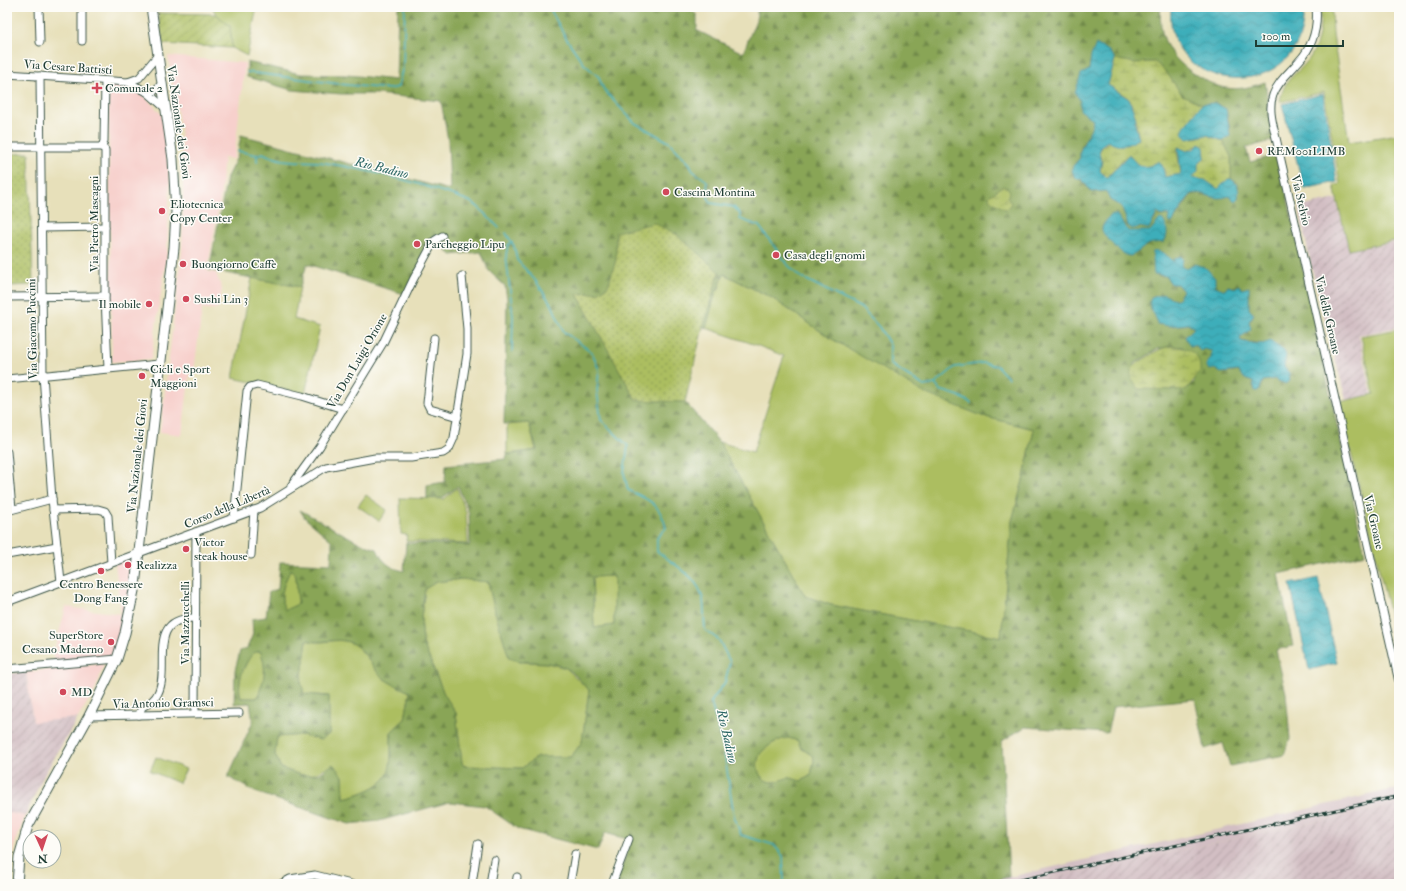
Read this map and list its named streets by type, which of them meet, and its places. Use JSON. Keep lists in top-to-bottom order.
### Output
{
  "streets": {
    "main road": ["Via Nazionale dei Giovi"],
    "street": [
      "Via Cesare Battisti",
      "Via Stelvio",
      "Via Pietro Mascagni",
      "Via delle Groane",
      "Via Giacomo Puccini",
      "Via Don Luigi Orione",
      "Corso della Libertà",
      "Via Groane",
      "Via Mazzucchelli",
      "Via Antonio Gramsci"
    ]
  },
  "crossings": [
    ["Via Cesare Battisti", "Via Nazionale dei Giovi"],
    ["Via Cesare Battisti", "Via Pietro Mascagni"],
    ["Via Cesare Battisti", "Via Giacomo Puccini"],
    ["Via Nazionale dei Giovi", "Corso della Libertà"],
    ["Via Nazionale dei Giovi", "Via Antonio Gramsci"],
    ["Via Stelvio", "Via delle Groane"],
    ["Via delle Groane", "Via Groane"],
    ["Via Giacomo Puccini", "Corso della Libertà"],
    ["Via Don Luigi Orione", "Corso della Libertà"],
    ["Corso della Libertà", "Via Mazzucchelli"],
    ["Via Mazzucchelli", "Via Antonio Gramsci"]
  ],
  "water": ["Rio Badino"],
  "places": {
    "health": ["Comunale 2"],
    "other": [
      "REM001LIMB",
      "Cascina Montina",
      "Eliotecnica Copy Center",
      "Parcheggio Lipu",
      "Casa degli gnomi",
      "Buongiorno Caffè",
      "Sushi Lin 3",
      "Il mobile",
      "Cicli e Sport Maggioni",
      "Victor steak house",
      "Realizza",
      "Centro Benessere Dong Fang",
      "SuperStore Cesano Maderno",
      "MD"
    ]
  },
  "scale_bar": "100 m",
  "north": "bottom"
}
